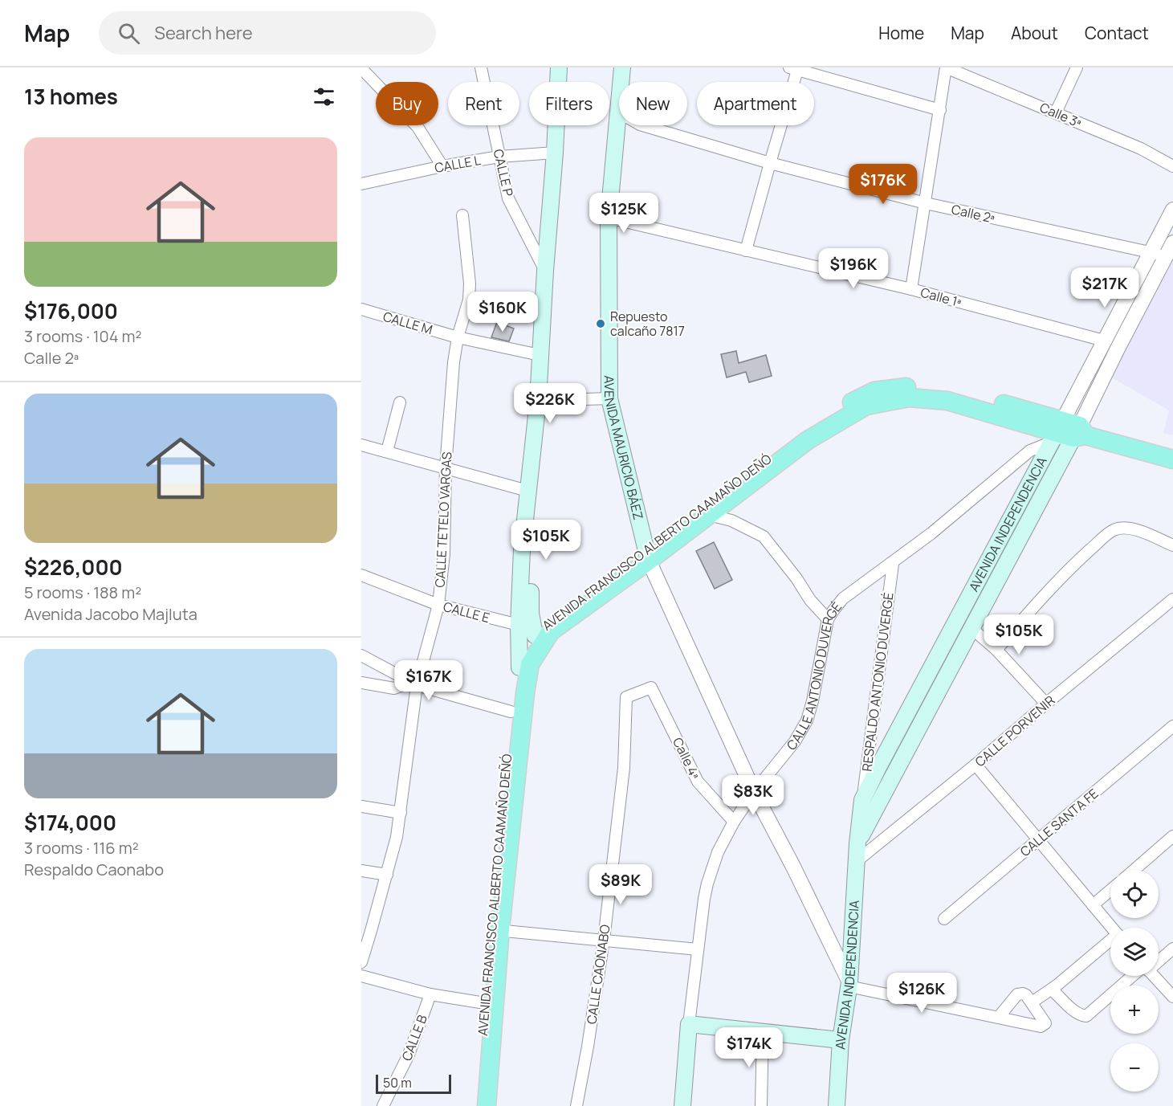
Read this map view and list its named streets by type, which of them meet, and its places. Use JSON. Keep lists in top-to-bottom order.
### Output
{
  "streets": {
    "main road": [
      "AVENIDA MAURICIO BÁEZ",
      "AVENIDA INDEPENDENCIA",
      "AVENIDA FRANCISCO ALBERTO CAAMAÑO DEÑÓ",
      "CALLE ANTONIO DUVERGÉ"
    ],
    "street": [
      "Calle 3ª",
      "CALLE L",
      "CALLE P",
      "Calle 2ª",
      "Calle 1ª",
      "CALLE M",
      "CALLE TETELO VARGAS",
      "CALLE E",
      "RESPALDO ANTONIO DUVERGÉ",
      "CALLE PORVENIR",
      "Calle 4ª",
      "CALLE SANTA FE",
      "CALLE CAONABO",
      "CALLE B"
    ]
  },
  "crossings": [
    ["CALLE L", "CALLE P"],
    ["Calle 2ª", "AVENIDA MAURICIO BÁEZ"],
    ["Calle 2ª", "AVENIDA INDEPENDENCIA"],
    ["Calle 1ª", "AVENIDA MAURICIO BÁEZ"],
    ["Calle 1ª", "AVENIDA INDEPENDENCIA"],
    ["CALLE M", "CALLE TETELO VARGAS"],
    ["AVENIDA MAURICIO BÁEZ", "AVENIDA INDEPENDENCIA"],
    ["AVENIDA MAURICIO BÁEZ", "AVENIDA FRANCISCO ALBERTO CAAMAÑO DEÑÓ"],
    ["AVENIDA MAURICIO BÁEZ", "CALLE ANTONIO DUVERGÉ"],
    ["CALLE TETELO VARGAS", "CALLE E"],
    ["AVENIDA INDEPENDENCIA", "AVENIDA FRANCISCO ALBERTO CAAMAÑO DEÑÓ"],
    ["AVENIDA INDEPENDENCIA", "CALLE ANTONIO DUVERGÉ"],
    ["AVENIDA INDEPENDENCIA", "RESPALDO ANTONIO DUVERGÉ"],
    ["AVENIDA INDEPENDENCIA", "CALLE PORVENIR"],
    ["AVENIDA FRANCISCO ALBERTO CAAMAÑO DEÑÓ", "CALLE ANTONIO DUVERGÉ"],
    ["CALLE ANTONIO DUVERGÉ", "RESPALDO ANTONIO DUVERGÉ"],
    ["CALLE ANTONIO DUVERGÉ", "Calle 4ª"],
    ["Calle 4ª", "CALLE CAONABO"]
  ],
  "places": ["Repuesto calcaño 7817"],
  "scale_bar": "50 m",
  "page": {
    "header": "Map",
    "search": "Search here",
    "nav": [
      "Home",
      "Map",
      "About",
      "Contact"
    ],
    "heading": "13 homes",
    "chip": [
      "Buy",
      "Rent",
      "Filters",
      "New",
      "Apartment"
    ],
    "list": [
      {
        "name": "$176,000",
        "note": "3 rooms · 104 m² · Calle 2ª"
      },
      {
        "name": "$226,000",
        "note": "5 rooms · 188 m² · Avenida Jacobo Majluta"
      },
      {
        "name": "$174,000",
        "note": "3 rooms · 116 m² · Respaldo Caonabo"
      }
    ],
    "price": [
      "$176K",
      "$125K",
      "$196K",
      "$217K",
      "$160K",
      "$226K",
      "$105K",
      "$105K",
      "$167K",
      "$83K",
      "$89K",
      "$126K",
      "$174K"
    ],
    "map_buttons": ["+", "−"],
    "scale": "50 m"
  }
}
